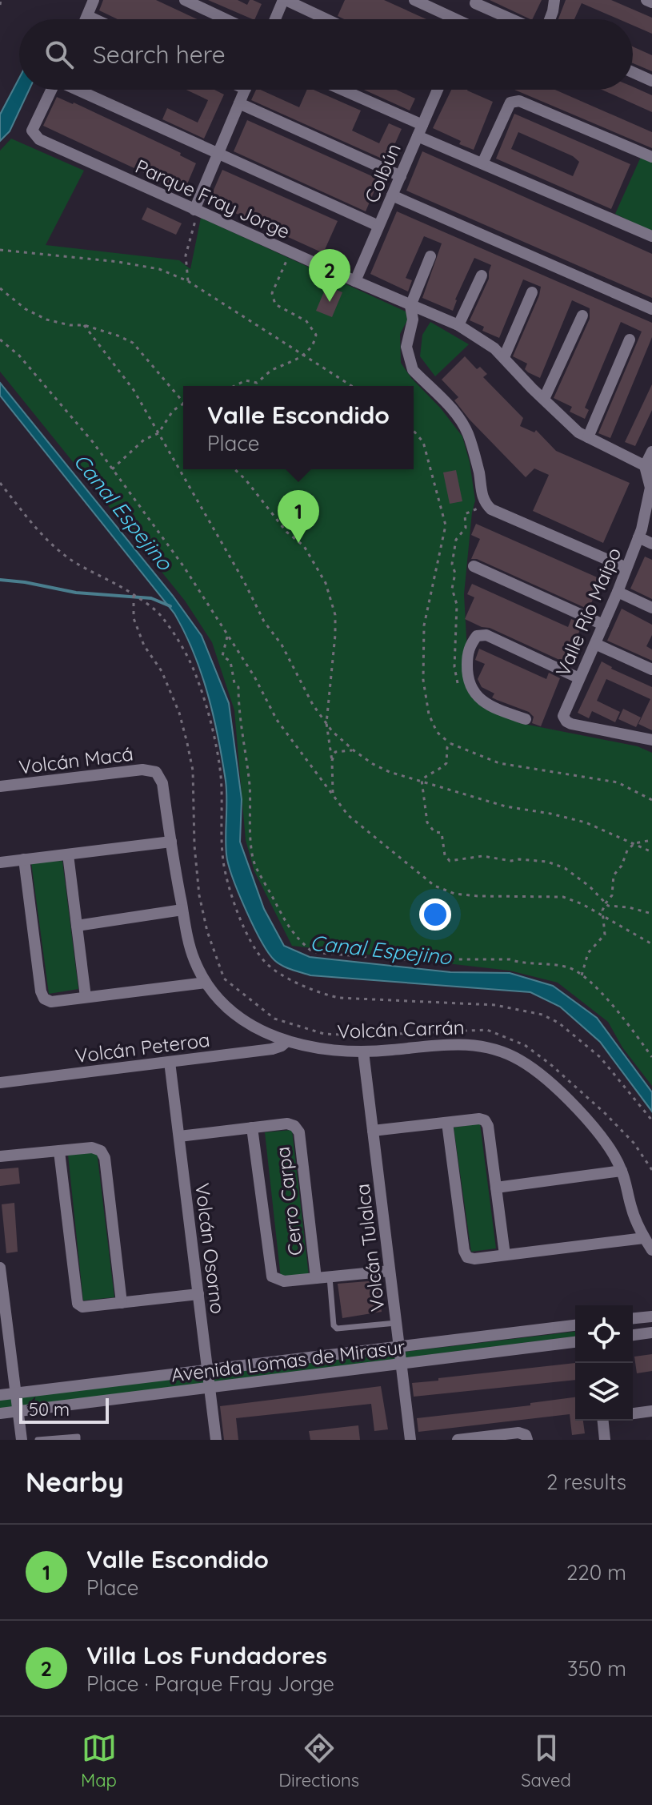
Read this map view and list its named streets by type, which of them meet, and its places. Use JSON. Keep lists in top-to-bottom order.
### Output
{
  "streets": {
    "street": [
      "Colbún",
      "Parque Fray Jorge",
      "Valle Río Maipo",
      "Volcán Macá",
      "Volcán Carrán",
      "Volcán Peteroa",
      "Cerro Carpa",
      "Volcán Tulalca",
      "Volcán Osorno",
      "Avenida Lomas de Mirasur"
    ]
  },
  "crossings": [
    ["Colbún", "Parque Fray Jorge"],
    ["Parque Fray Jorge", "Valle Río Maipo"],
    ["Volcán Macá", "Volcán Carrán"],
    ["Volcán Carrán", "Volcán Peteroa"],
    ["Volcán Carrán", "Volcán Tulalca"],
    ["Volcán Peteroa", "Volcán Osorno"],
    ["Cerro Carpa", "Volcán Tulalca"],
    ["Cerro Carpa", "Volcán Osorno"],
    ["Volcán Tulalca", "Avenida Lomas de Mirasur"],
    ["Volcán Osorno", "Avenida Lomas de Mirasur"]
  ],
  "water": ["Canal Espejino"],
  "scale_bar": "50 m",
  "page": {
    "search": "Search here",
    "pins": ["2", "1"],
    "popup": ["Valle Escondido", "Place"],
    "scale": "50 m",
    "heading": ["Nearby", "2 results"],
    "list": [
      {
        "mark": "1",
        "name": "Valle Escondido",
        "note": "Place",
        "value": "220 m"
      },
      {
        "mark": "2",
        "name": "Villa Los Fundadores",
        "note": "Place · Parque Fray Jorge",
        "value": "350 m"
      }
    ],
    "nav": ["Map", "Directions", "Saved"]
  }
}
